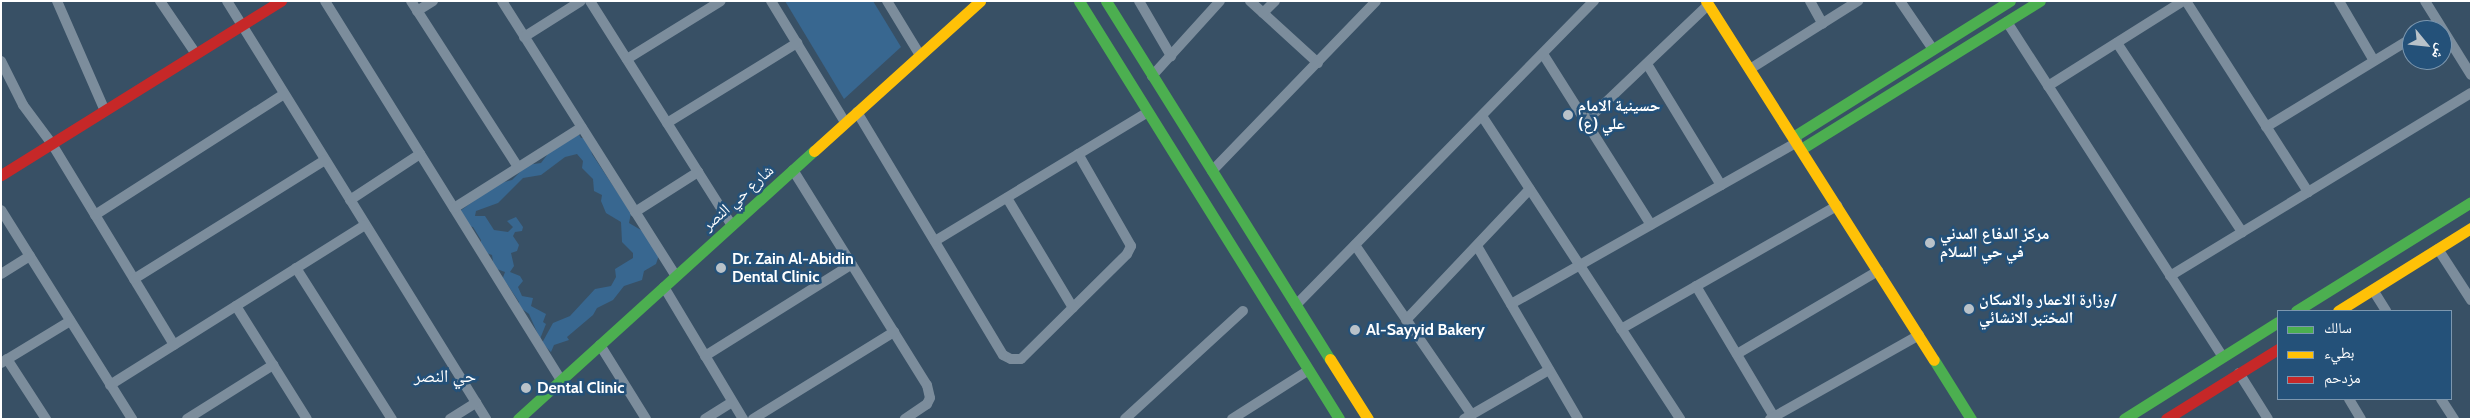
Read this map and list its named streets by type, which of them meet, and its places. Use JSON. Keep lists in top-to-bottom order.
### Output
{
  "streets": {
    "main road": ["شارع حي النصر"]
  },
  "districts": ["حي النصر"],
  "places": [
    "حسينية الامام علي (ع)",
    "مركز الدفاع المدني في حي السلام",
    "Dr. Zain Al-Abidin Dental Clinic",
    "وزارة الاعمار والاسكان/ المختبر الانشائي",
    "Al-Sayyid Bakery",
    "Dental Clinic"
  ],
  "legend": ["سالك", "بطيء", "مزدحم"],
  "north": "bottom right"
}
